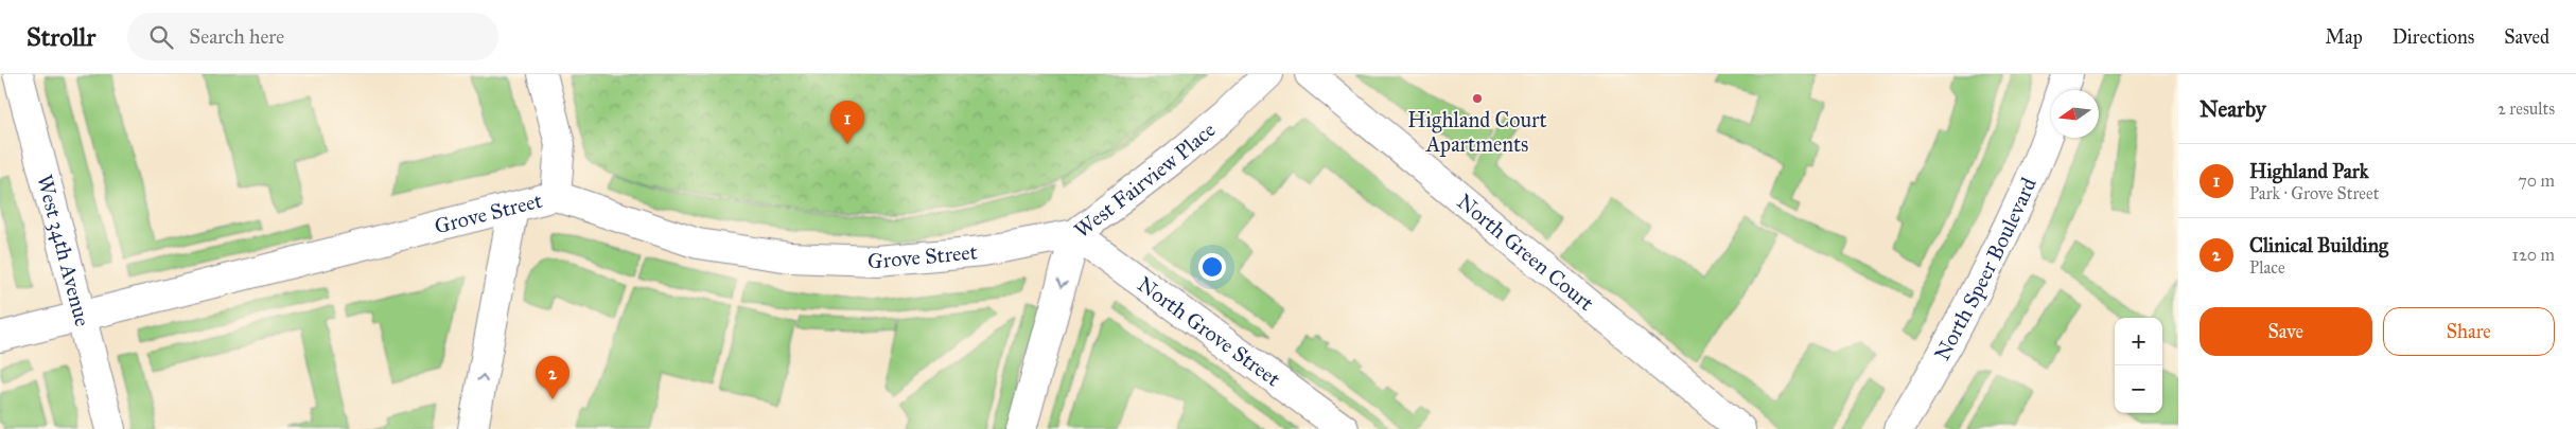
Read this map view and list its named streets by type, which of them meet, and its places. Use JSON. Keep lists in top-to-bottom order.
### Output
{
  "streets": {
    "street": [
      "West Fairview Place",
      "Grove Street",
      "North Green Court",
      "West 34th Avenue",
      "North Speer Boulevard",
      "North Grove Street"
    ]
  },
  "crossings": [
    ["West Fairview Place", "Grove Street"],
    ["West Fairview Place", "North Grove Street"],
    ["Grove Street", "West 34th Avenue"],
    ["Grove Street", "North Grove Street"]
  ],
  "one_way": ["West Fairview Place"],
  "places": ["Highland Court Apartments"],
  "north": "left",
  "page": {
    "header": "Strollr",
    "search": "Search here",
    "nav": ["Map", "Directions", "Saved"],
    "heading": ["Nearby", "2 results"],
    "pins": ["1", "2"],
    "list": [
      {
        "mark": "1",
        "name": "Highland Park",
        "note": "Park · Grove Street",
        "value": "70 m"
      },
      {
        "mark": "2",
        "name": "Clinical Building",
        "note": "Place",
        "value": "120 m"
      }
    ],
    "buttons": ["Save", "Share"],
    "map_buttons": ["+", "−"]
  }
}
